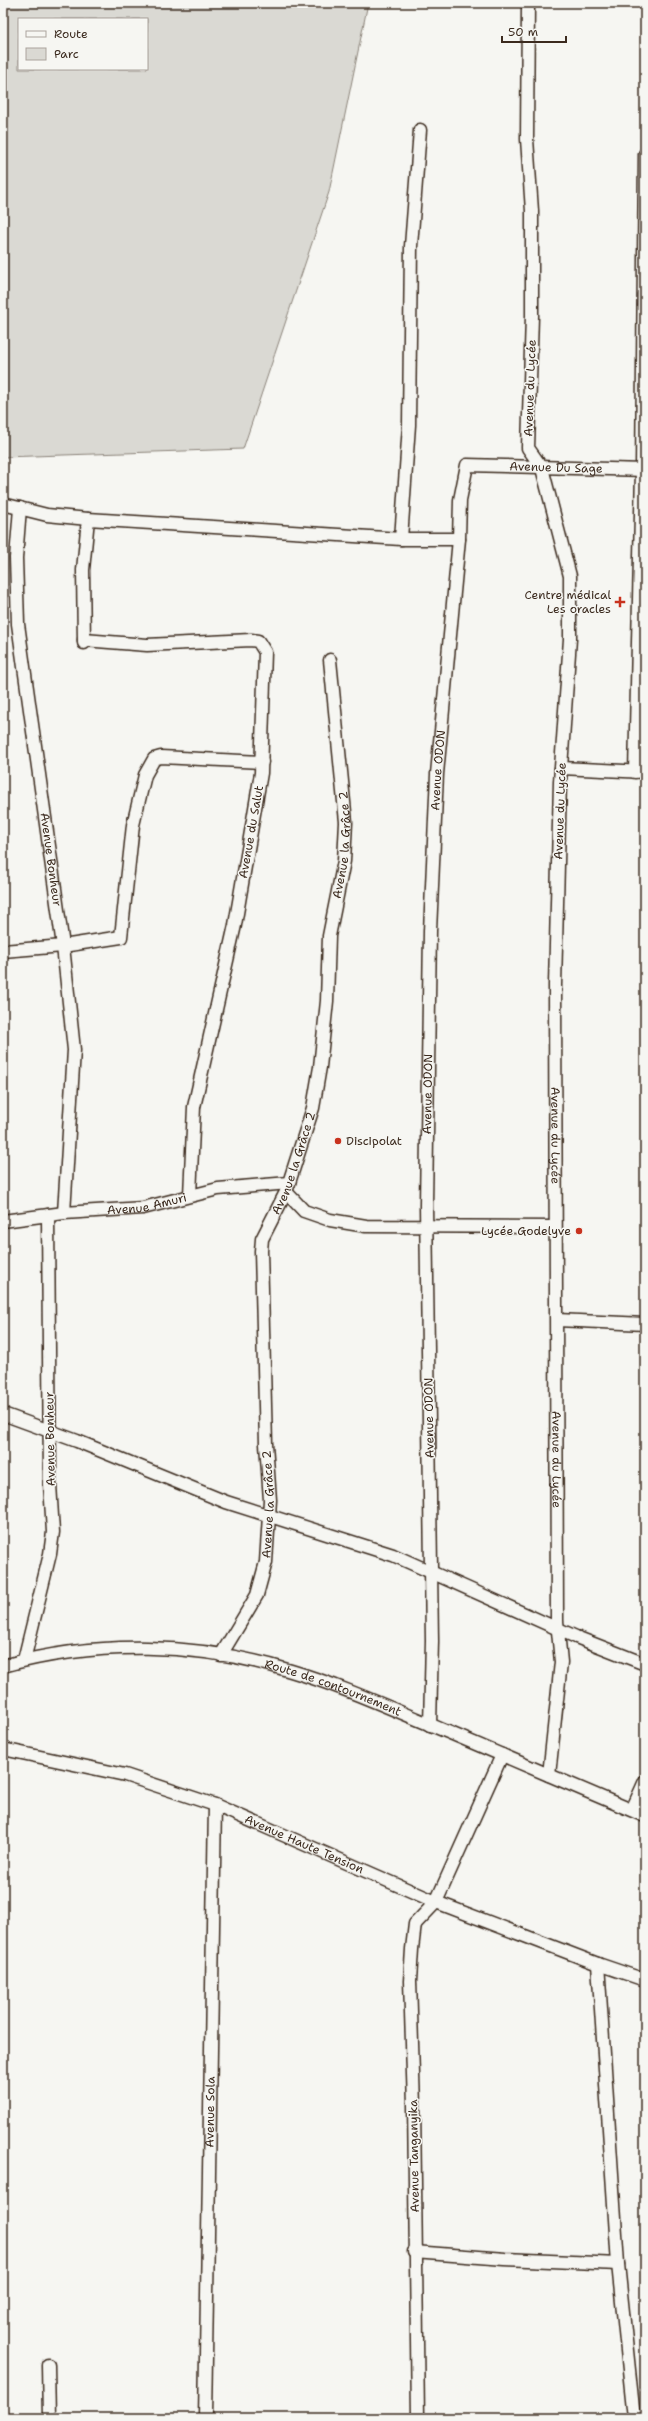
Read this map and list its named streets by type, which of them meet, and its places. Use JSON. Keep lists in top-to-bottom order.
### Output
{
  "streets": {
    "street": [
      "Avenue du Lycée",
      "Avenue Du Sage",
      "Avenue ODON",
      "Avenue du Salut",
      "Avenue la Grâce 2",
      "Avenue Bonheur",
      "Avenue Amuri",
      "Route de contournement",
      "Avenue Haute Tension",
      "Avenue Sola",
      "Avenue Tanganyika"
    ]
  },
  "crossings": [
    ["Avenue du Lycée", "Avenue Du Sage"],
    ["Avenue du Lycée", "Route de contournement"],
    ["Avenue Du Sage", "Avenue ODON"],
    ["Avenue ODON", "Route de contournement"],
    ["Avenue du Salut", "Avenue Amuri"],
    ["Avenue la Grâce 2", "Avenue Amuri"],
    ["Avenue la Grâce 2", "Route de contournement"],
    ["Avenue Bonheur", "Avenue Amuri"],
    ["Avenue Bonheur", "Route de contournement"],
    ["Route de contournement", "Avenue Tanganyika"],
    ["Avenue Haute Tension", "Avenue Sola"],
    ["Avenue Haute Tension", "Avenue Tanganyika"]
  ],
  "places": {
    "health": ["Centre médical Les oracles"],
    "other": ["Discipolat", "Lycée Godelyve"]
  },
  "legend": ["Route", "Parc"],
  "scale_bar": "50 m"
}
